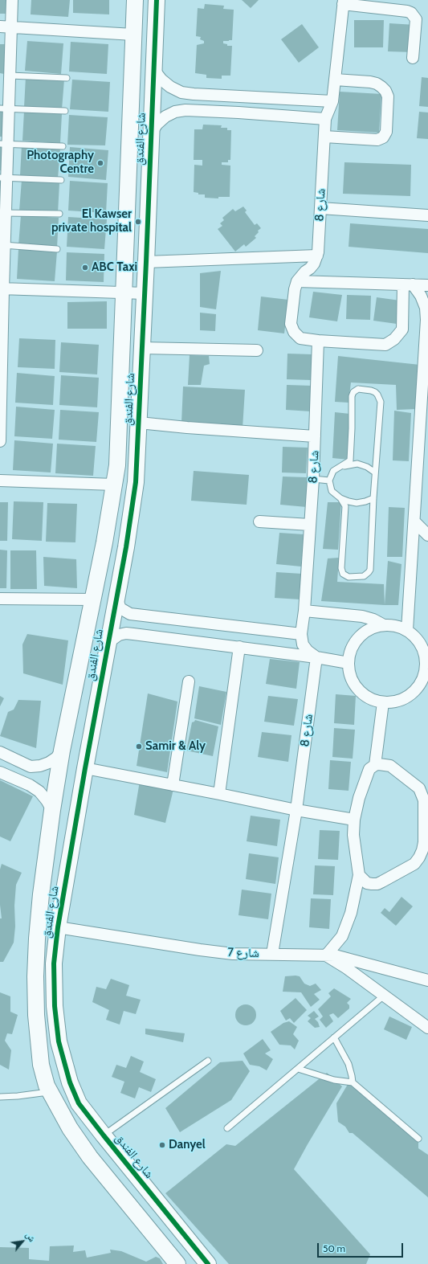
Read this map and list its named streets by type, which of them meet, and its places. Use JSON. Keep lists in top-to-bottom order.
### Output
{
  "streets": {
    "street": ["شارع الفندق", "شارع 8", "شارع 7"]
  },
  "crossings": [
    ["شارع الفندق", "شارع 7"],
    ["شارع 8", "شارع 7"]
  ],
  "places": [
    "Photography Centre",
    "El Kawser private hospital",
    "ABC Taxi",
    "Samir & Aly",
    "Danyel"
  ],
  "scale_bar": "50 m",
  "north": "top right"
}
